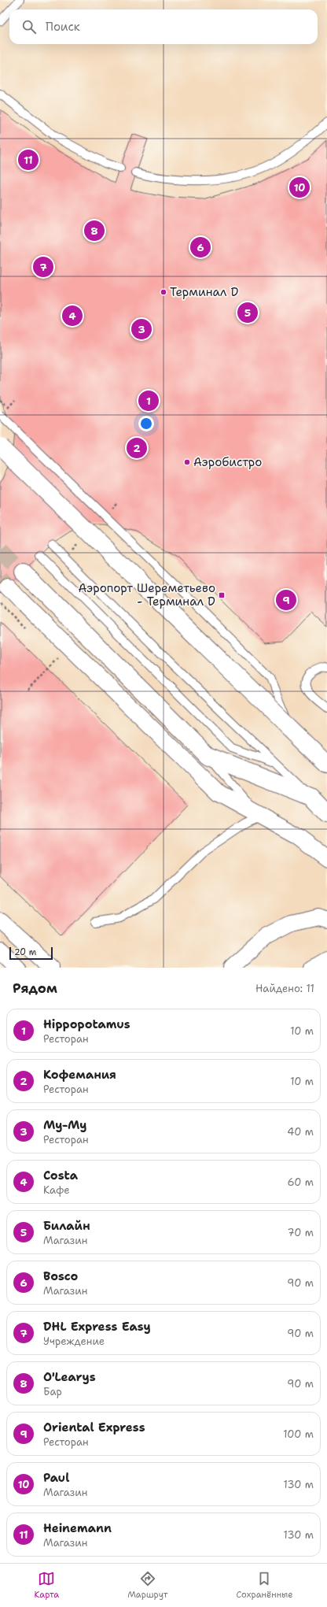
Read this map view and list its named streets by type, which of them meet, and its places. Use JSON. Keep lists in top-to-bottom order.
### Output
{
  "places": {
    "other": ["Терминал D", "Аэробистро"],
    "transit": ["Аэропорт Шереметьево - Терминал D"]
  },
  "scale_bar": "20 m",
  "page": {
    "search": "Поиск",
    "pins": [
      "11",
      "10",
      "8",
      "6",
      "7",
      "5",
      "4",
      "3",
      "1",
      "2",
      "9"
    ],
    "scale": "20 m",
    "heading": ["Рядом", "Найдено: 11"],
    "list": [
      {
        "mark": "1",
        "name": "Hippopotamus",
        "note": "Ресторан",
        "value": "10 m"
      },
      {
        "mark": "2",
        "name": "Кофемания",
        "note": "Ресторан",
        "value": "10 m"
      },
      {
        "mark": "3",
        "name": "Му-Му",
        "note": "Ресторан",
        "value": "40 m"
      },
      {
        "mark": "4",
        "name": "Costa",
        "note": "Кафе",
        "value": "60 m"
      },
      {
        "mark": "5",
        "name": "Билайн",
        "note": "Магазин",
        "value": "70 m"
      },
      {
        "mark": "6",
        "name": "Bosco",
        "note": "Магазин",
        "value": "90 m"
      },
      {
        "mark": "7",
        "name": "DHL Express Easy",
        "note": "Учреждение",
        "value": "90 m"
      },
      {
        "mark": "8",
        "name": "O'Learys",
        "note": "Бар",
        "value": "90 m"
      },
      {
        "mark": "9",
        "name": "Oriental Express",
        "note": "Ресторан",
        "value": "100 m"
      },
      {
        "mark": "10",
        "name": "Paul",
        "note": "Магазин",
        "value": "130 m"
      },
      {
        "mark": "11",
        "name": "Heinemann",
        "note": "Магазин",
        "value": "130 m"
      }
    ],
    "nav": ["Карта", "Маршрут", "Сохранённые"]
  }
}
